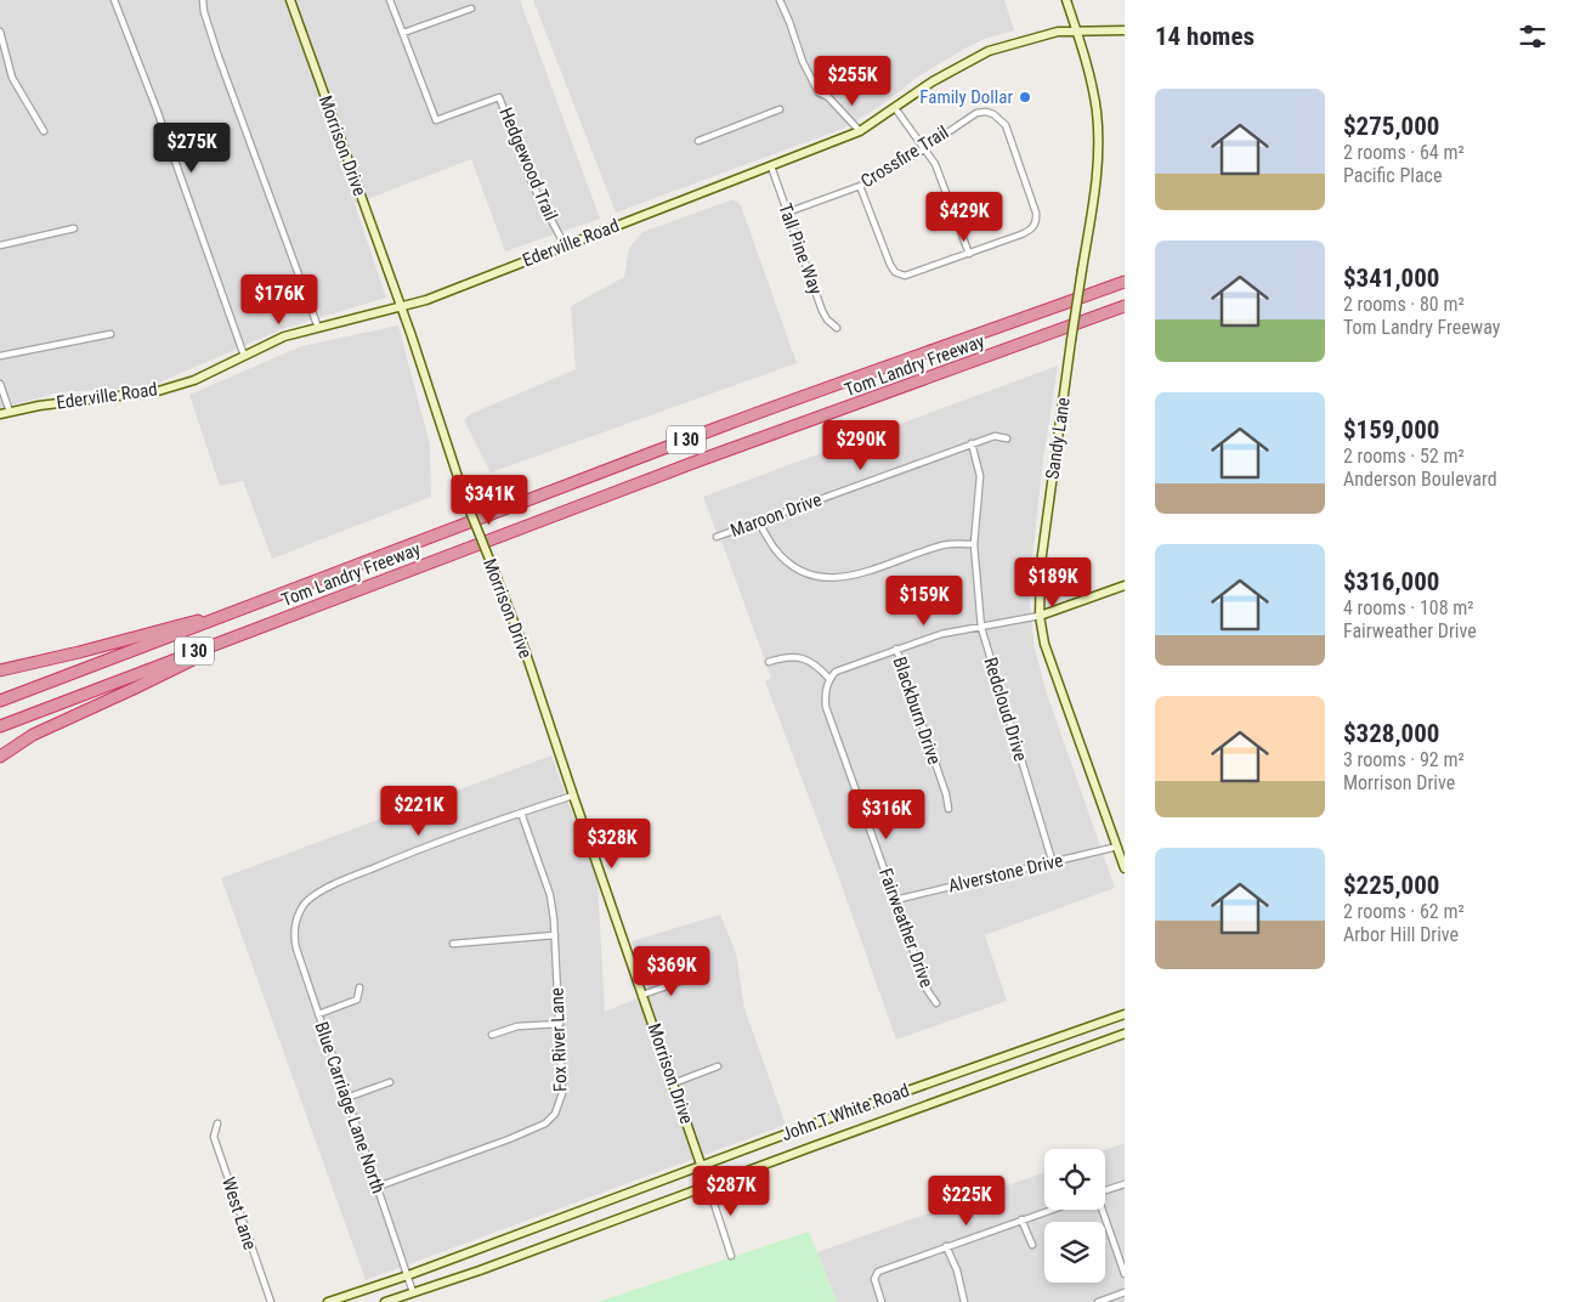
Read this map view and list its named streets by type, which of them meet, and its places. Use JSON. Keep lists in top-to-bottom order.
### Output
{
  "streets": {
    "highway": ["Tom Landry Freeway", "I 30"],
    "street": [
      "Morrison Drive",
      "Crossfire Trail",
      "Hedgewood Trail",
      "Ederville Road",
      "Tall Pine Way",
      "Sandy Lane",
      "Maroon Drive",
      "Redcloud Drive",
      "Blackburn Drive",
      "Alverstone Drive",
      "Fairweather Drive",
      "Fox River Lane",
      "Blue Carriage Lane North",
      "John T White Road",
      "West Lane"
    ]
  },
  "crossings": [
    ["Morrison Drive", "Ederville Road"],
    ["Morrison Drive", "John T White Road"],
    ["Crossfire Trail", "Tall Pine Way"],
    ["Hedgewood Trail", "Ederville Road"],
    ["Ederville Road", "Tall Pine Way"],
    ["Ederville Road", "Sandy Lane"],
    ["Sandy Lane", "Alverstone Drive"],
    ["Maroon Drive", "Redcloud Drive"],
    ["Redcloud Drive", "Alverstone Drive"],
    ["Alverstone Drive", "Fairweather Drive"],
    ["Fox River Lane", "Blue Carriage Lane North"],
    ["Blue Carriage Lane North", "John T White Road"]
  ],
  "places": ["Family Dollar"],
  "page": {
    "heading": "14 homes",
    "price": [
      "$255K",
      "$275K",
      "$429K",
      "$176K",
      "$290K",
      "$341K",
      "$189K",
      "$159K",
      "$221K",
      "$316K",
      "$328K",
      "$369K",
      "$287K",
      "$225K"
    ],
    "list": [
      {
        "name": "$275,000",
        "note": "2 rooms · 64 m² · Pacific Place"
      },
      {
        "name": "$341,000",
        "note": "2 rooms · 80 m² · Tom Landry Freeway"
      },
      {
        "name": "$159,000",
        "note": "2 rooms · 52 m² · Anderson Boulevard"
      },
      {
        "name": "$316,000",
        "note": "4 rooms · 108 m² · Fairweather Drive"
      },
      {
        "name": "$328,000",
        "note": "3 rooms · 92 m² · Morrison Drive"
      },
      {
        "name": "$225,000",
        "note": "2 rooms · 62 m² · Arbor Hill Drive"
      }
    ]
  }
}
